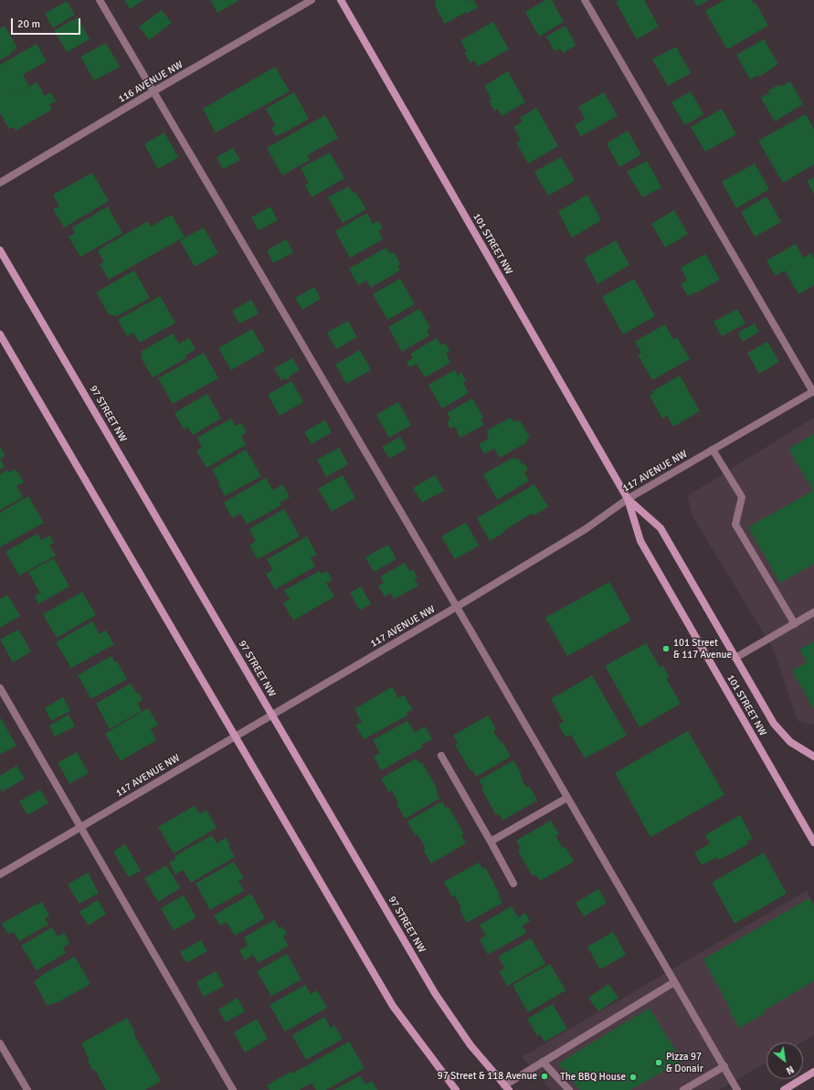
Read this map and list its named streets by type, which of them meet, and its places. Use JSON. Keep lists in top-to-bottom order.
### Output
{
  "streets": {
    "main road": ["101 STREET NW", "97 STREET NW"],
    "street": ["116 AVENUE NW", "117 AVENUE NW"]
  },
  "crossings": [
    ["101 STREET NW", "117 AVENUE NW"],
    ["97 STREET NW", "117 AVENUE NW"]
  ],
  "places": [
    "101 Street & 117 Avenue",
    "Pizza 97 & Donair",
    "97 Street & 118 Avenue",
    "The BBQ House"
  ],
  "scale_bar": "20 m",
  "north": "bottom right"
}
